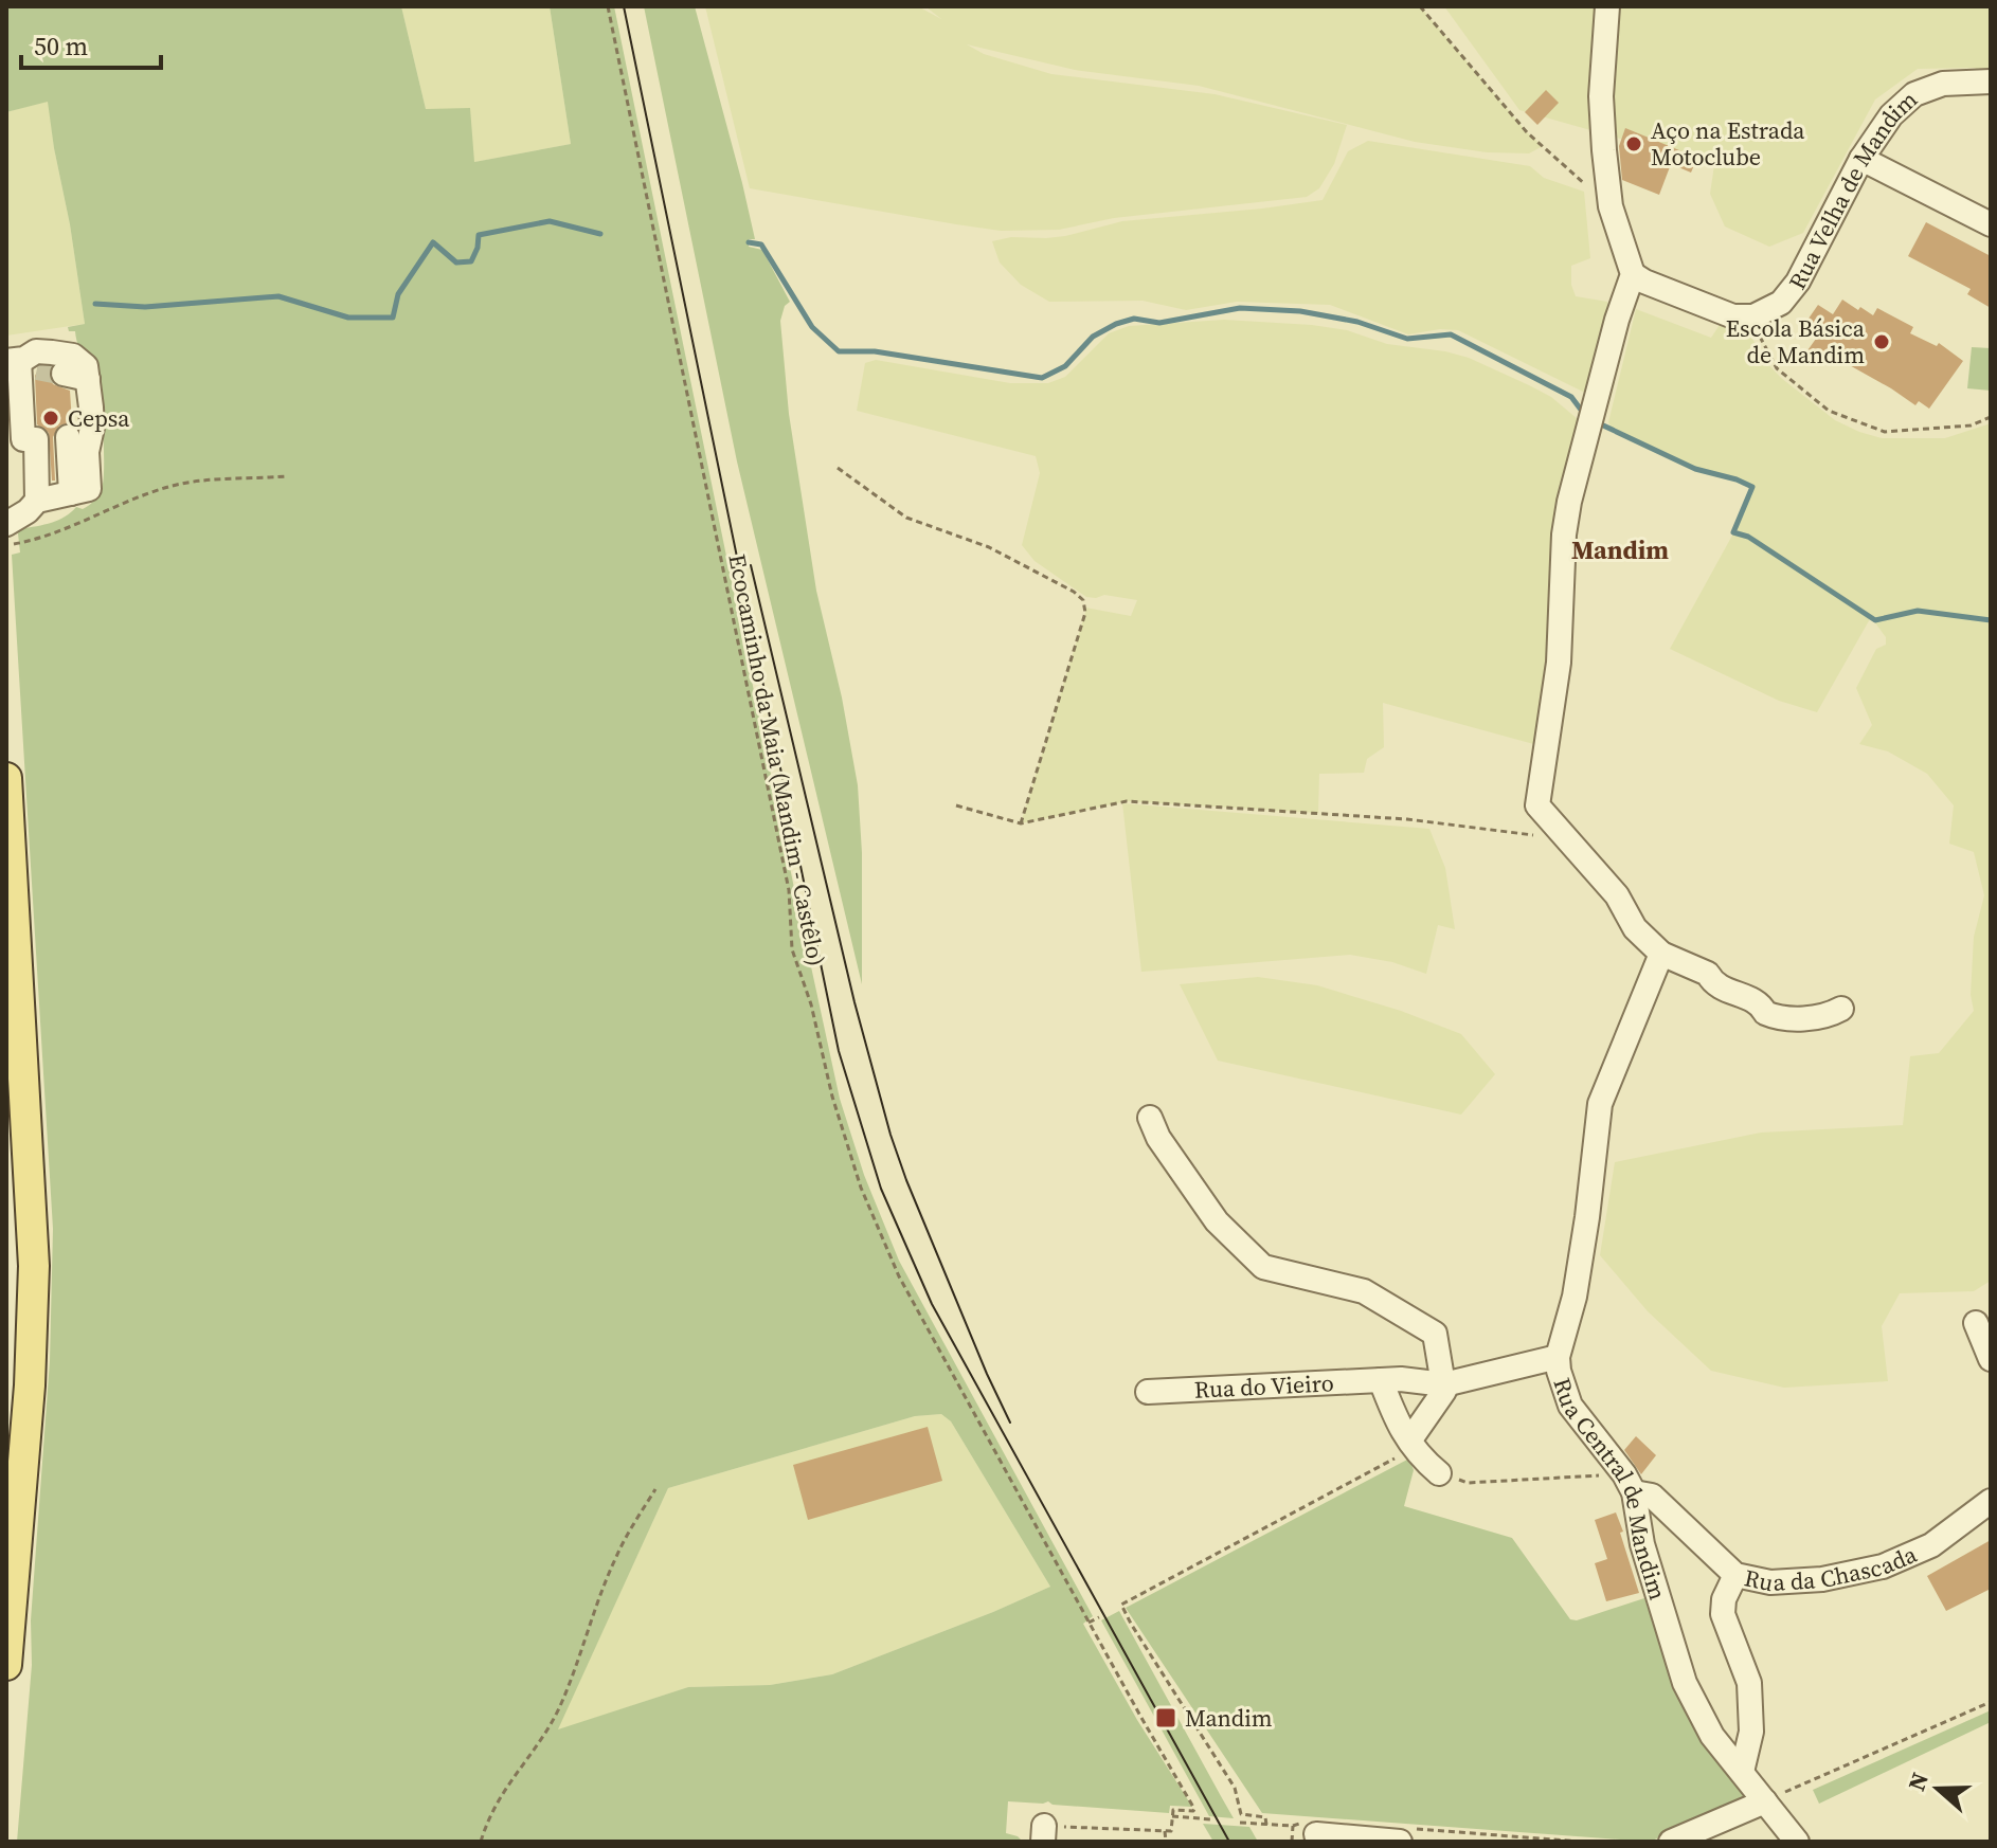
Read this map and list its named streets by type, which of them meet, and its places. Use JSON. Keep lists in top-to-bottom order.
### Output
{
  "streets": {
    "street": [
      "Rua Velha de Mandim",
      "Rua do Vieiro",
      "Rua Central de Mandim",
      "Rua da Chascada"
    ],
    "path": ["Ecocaminho da Maia (Mandim - Castêlo)"]
  },
  "crossings": [
    ["Rua do Vieiro", "Rua Central de Mandim"],
    ["Rua Central de Mandim", "Rua da Chascada"]
  ],
  "districts": ["Mandim"],
  "places": {
    "other": ["Aço na Estrada Motoclube", "Escola Básica de Mandim", "Cepsa"],
    "transit": ["Mandim"]
  },
  "scale_bar": "50 m",
  "north": "left"
}
